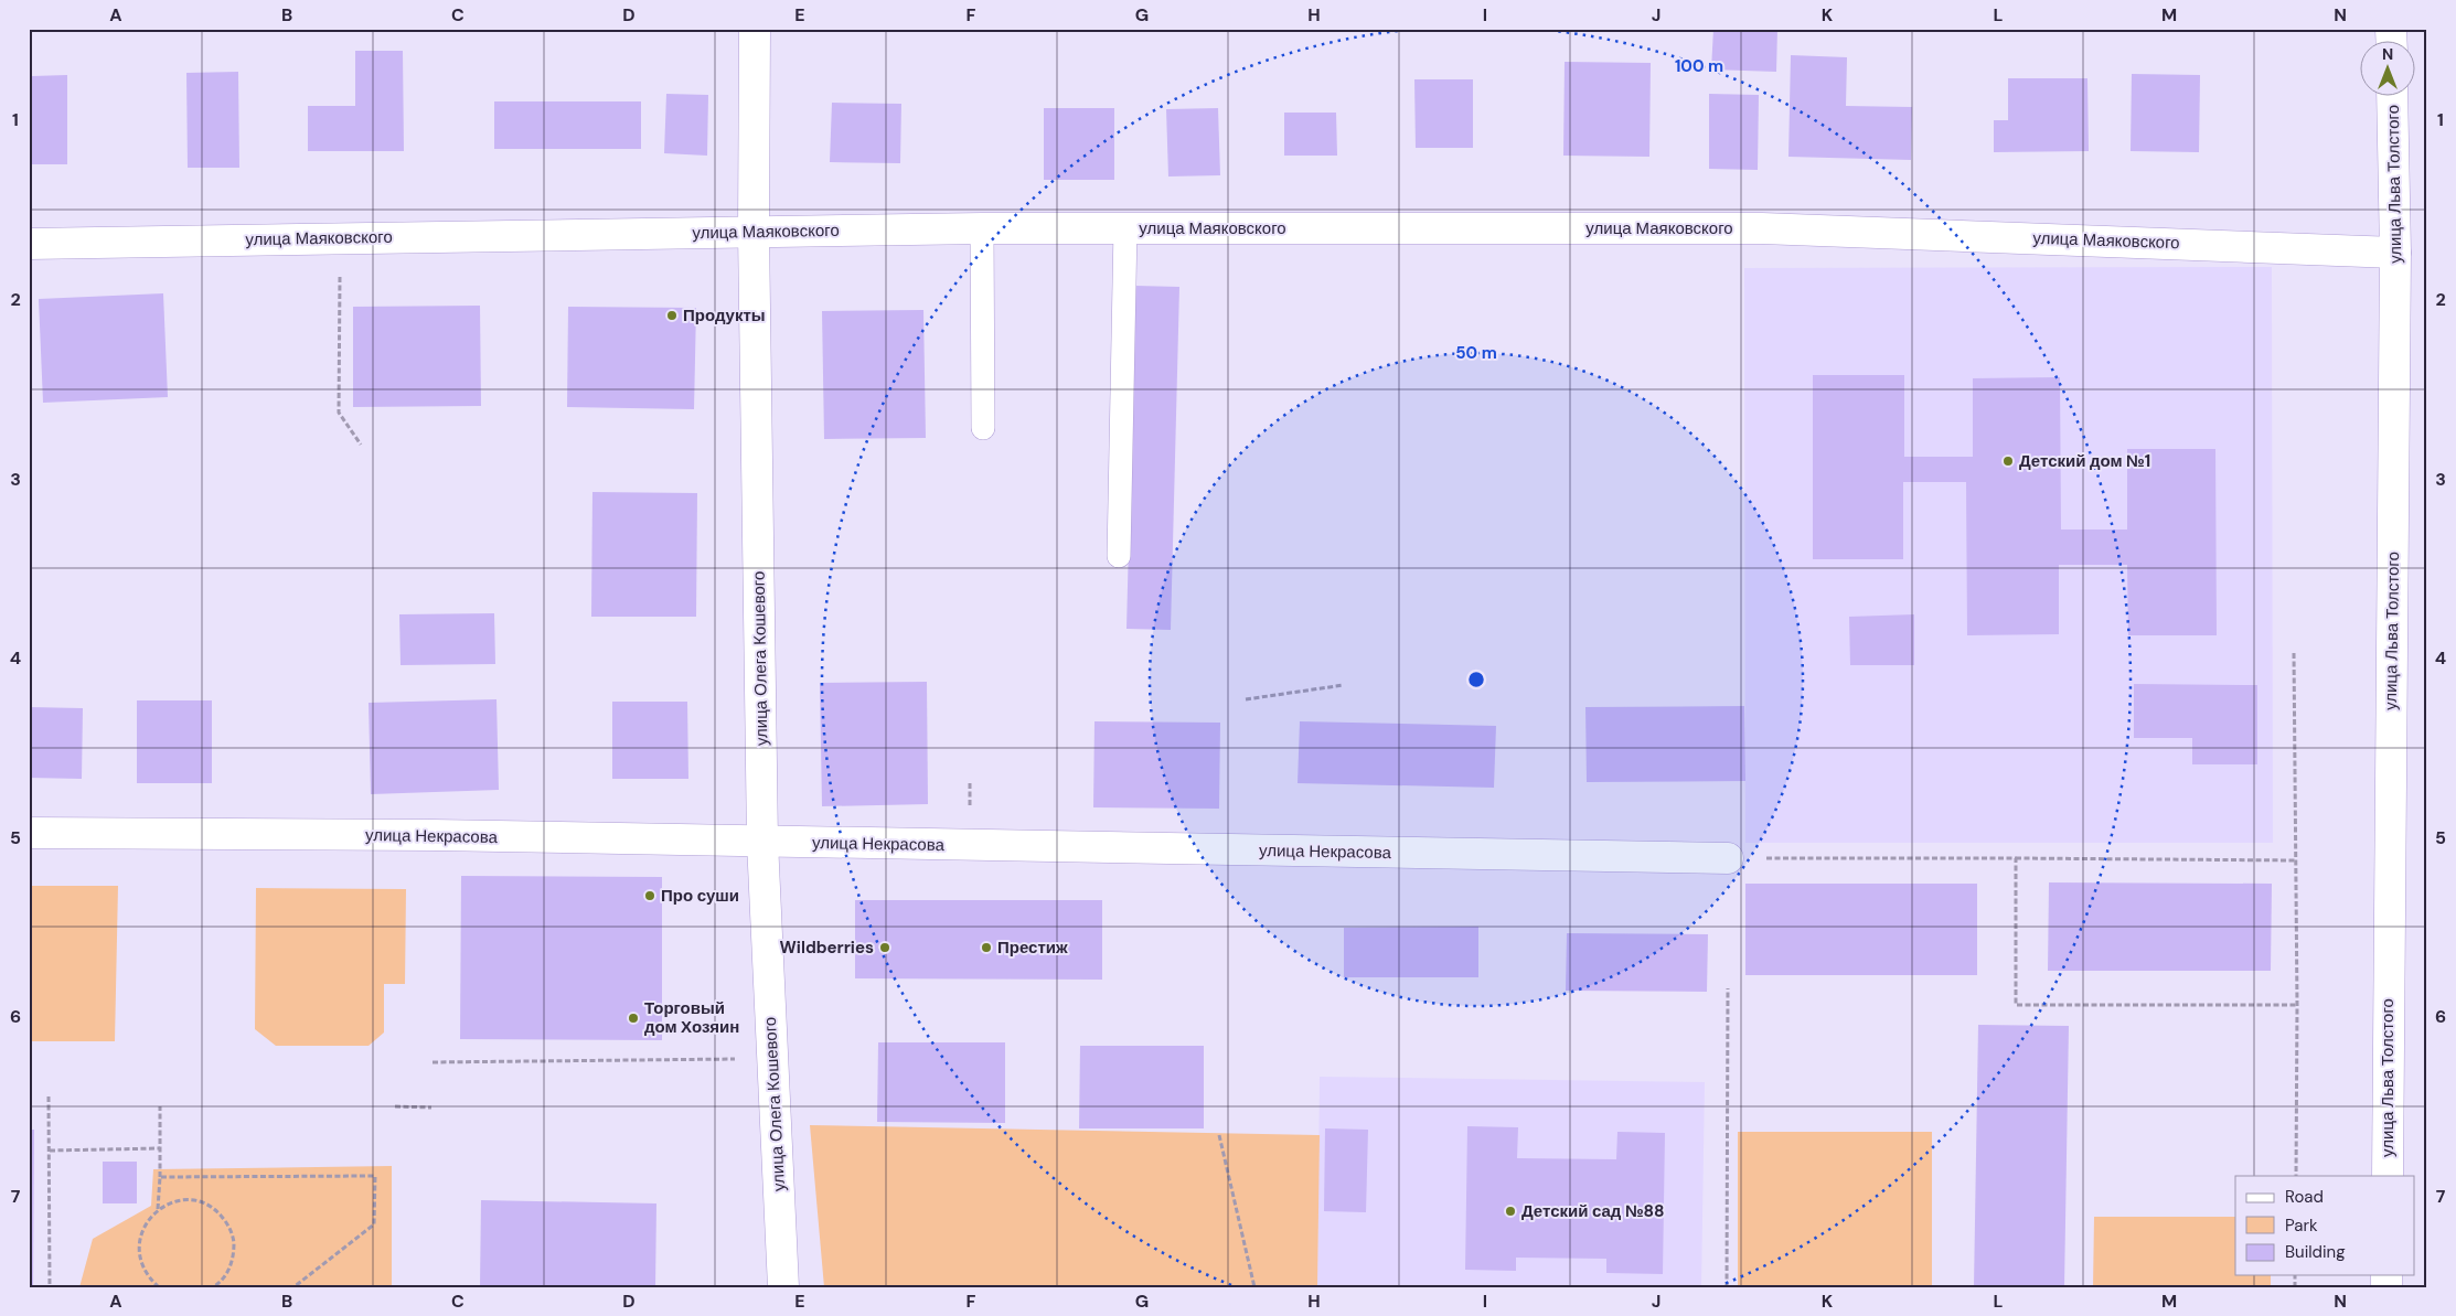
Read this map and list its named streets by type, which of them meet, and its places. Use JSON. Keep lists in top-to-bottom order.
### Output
{
  "streets": {
    "street": [
      "улица Льва Толстого",
      "улица Маяковского",
      "улица Олега Кошевого",
      "улица Некрасова"
    ]
  },
  "crossings": [
    ["улица Льва Толстого", "улица Маяковского"],
    ["улица Маяковского", "улица Олега Кошевого"],
    ["улица Олега Кошевого", "улица Некрасова"]
  ],
  "places": [
    "Продукты",
    "Детский дом №1",
    "Про суши",
    "Wildberries",
    "Престиж",
    "Торговый дом Хозяин",
    "Детский сад №88"
  ],
  "legend": ["Road", "Park", "Building"],
  "north": "top",
  "grid": {
    "columns": [
      "A",
      "B",
      "C",
      "D",
      "E",
      "F",
      "G",
      "H",
      "I",
      "J",
      "K",
      "L",
      "M",
      "N"
    ],
    "rows": [
      "1",
      "2",
      "3",
      "4",
      "5",
      "6",
      "7"
    ]
  },
  "rings": ["100 m", "50 m"]
}
